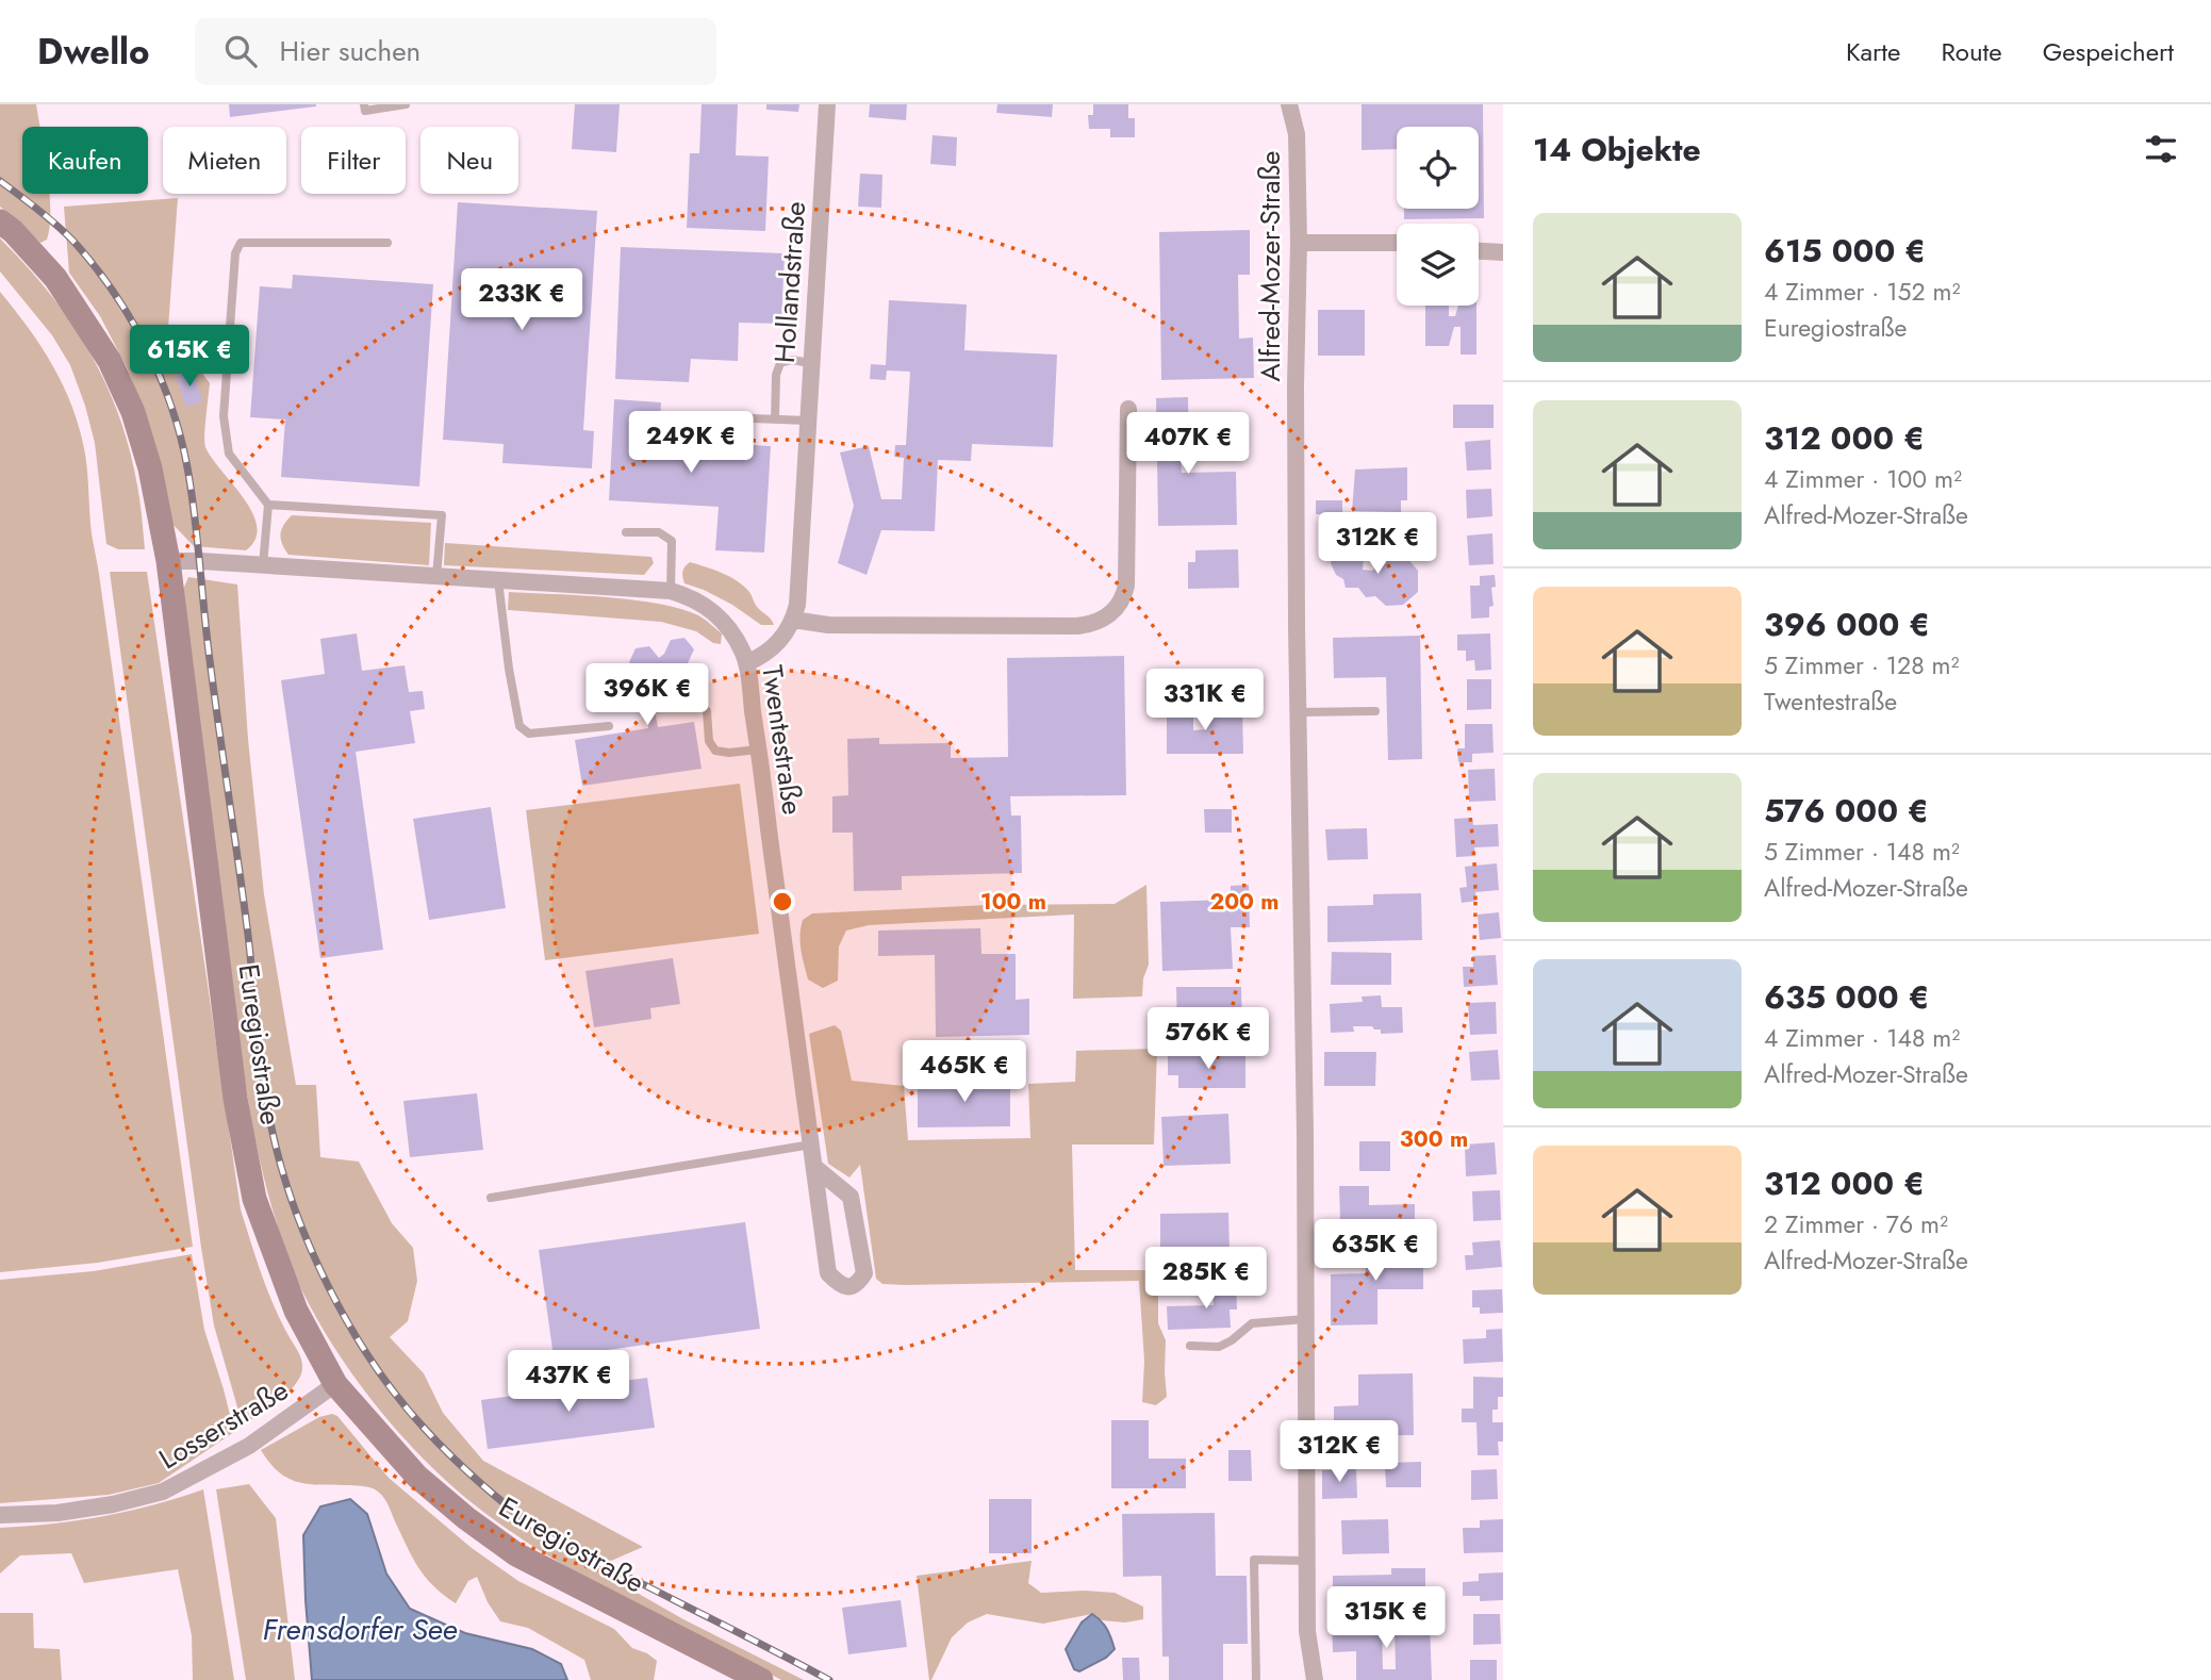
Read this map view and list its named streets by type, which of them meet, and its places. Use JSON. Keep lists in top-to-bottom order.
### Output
{
  "streets": {
    "main road": ["Euregiostraße"],
    "street": [
      "Alfred-Mozer-Straße",
      "Hollandstraße",
      "Twentestraße",
      "Losserstraße"
    ]
  },
  "crossings": [
    ["Hollandstraße", "Twentestraße"],
    ["Twentestraße", "Euregiostraße"],
    ["Euregiostraße", "Losserstraße"]
  ],
  "water": ["Frensdorfer See"],
  "page": {
    "header": "Dwello",
    "search": "Hier suchen",
    "nav": ["Karte", "Route", "Gespeichert"],
    "heading": "14 Objekte",
    "chip": [
      "Kaufen",
      "Mieten",
      "Filter",
      "Neu"
    ],
    "list": [
      {
        "name": "615 000 €",
        "note": "4 Zimmer · 152 m² · Euregiostraße"
      },
      {
        "name": "312 000 €",
        "note": "4 Zimmer · 100 m² · Alfred-Mozer-Straße"
      },
      {
        "name": "396 000 €",
        "note": "5 Zimmer · 128 m² · Twentestraße"
      },
      {
        "name": "576 000 €",
        "note": "5 Zimmer · 148 m² · Alfred-Mozer-Straße"
      },
      {
        "name": "635 000 €",
        "note": "4 Zimmer · 148 m² · Alfred-Mozer-Straße"
      },
      {
        "name": "312 000 €",
        "note": "2 Zimmer · 76 m² · Alfred-Mozer-Straße"
      }
    ],
    "price": [
      "233K €",
      "615K €",
      "249K €",
      "407K €",
      "312K €",
      "396K €",
      "331K €",
      "576K €",
      "465K €",
      "635K €",
      "285K €",
      "437K €",
      "312K €",
      "315K €"
    ]
  },
  "rings": ["100 m", "200 m", "300 m"]
}
